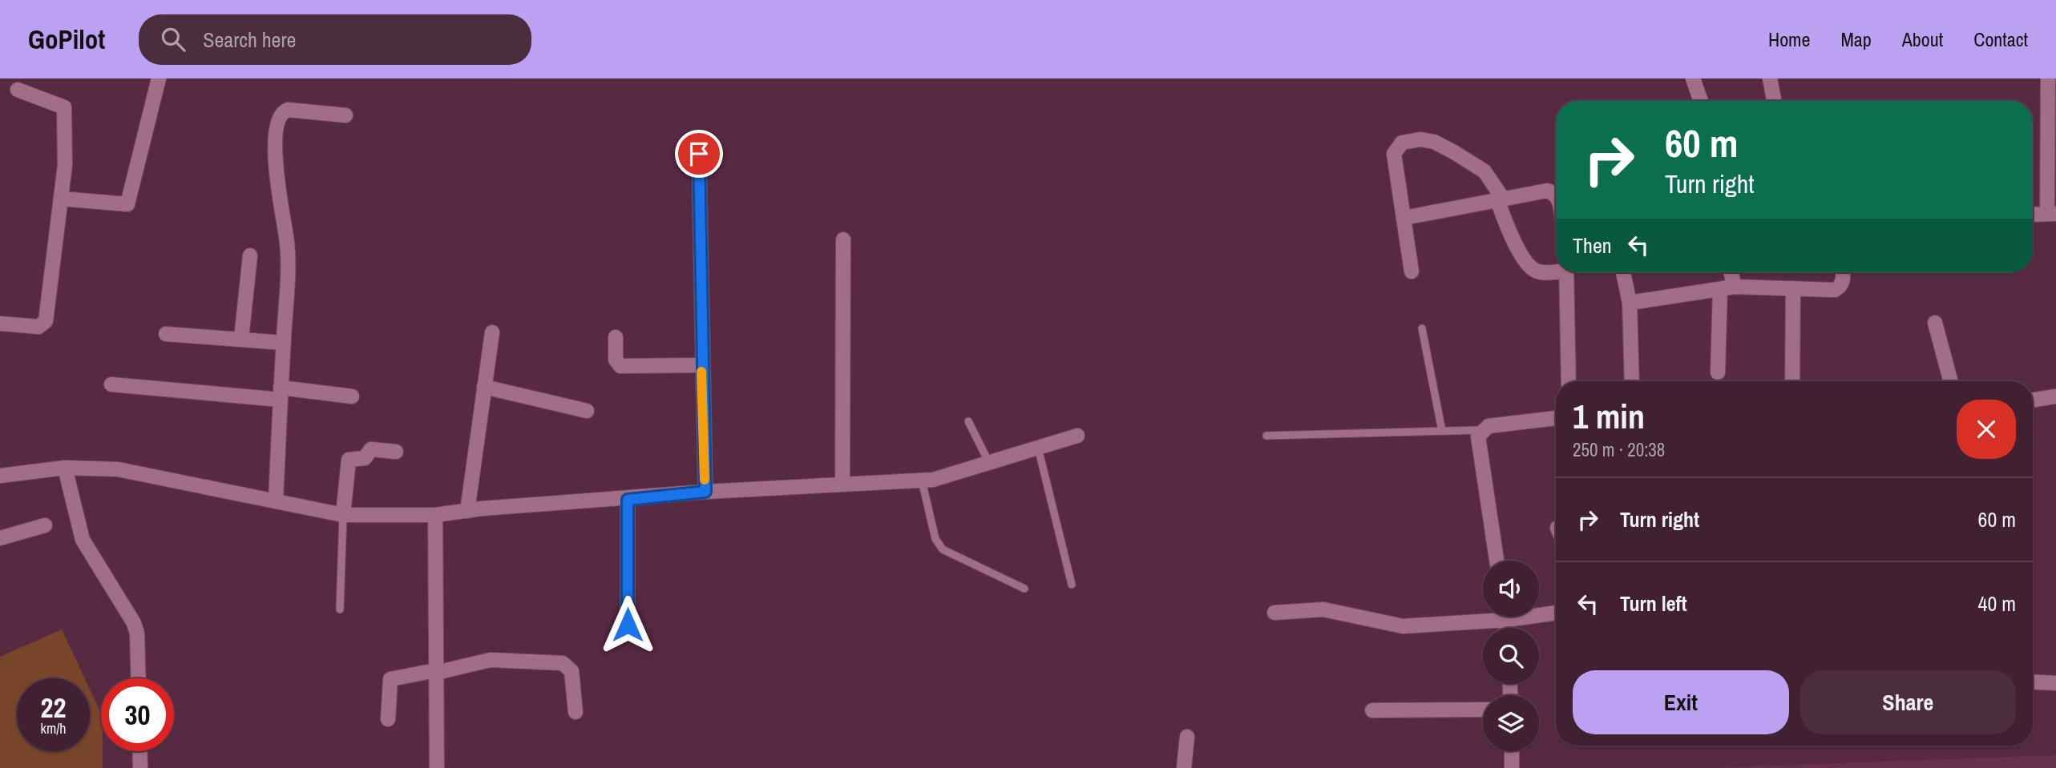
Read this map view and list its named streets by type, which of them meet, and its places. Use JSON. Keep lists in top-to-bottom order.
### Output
{
  "page": {
    "header": "GoPilot",
    "search": "Search here",
    "nav": [
      "Home",
      "Map",
      "About",
      "Contact"
    ],
    "turn": ["60 m", "Turn right"],
    "then": "Then",
    "heading": ["1 min", "250 m · 20:38"],
    "list": [
      {
        "name": "Turn right",
        "value": "60 m"
      },
      {
        "name": "Turn left",
        "value": "40 m"
      }
    ],
    "buttons": ["Exit", "Share"],
    "speed": "22 km/h",
    "limit": "30"
  }
}
